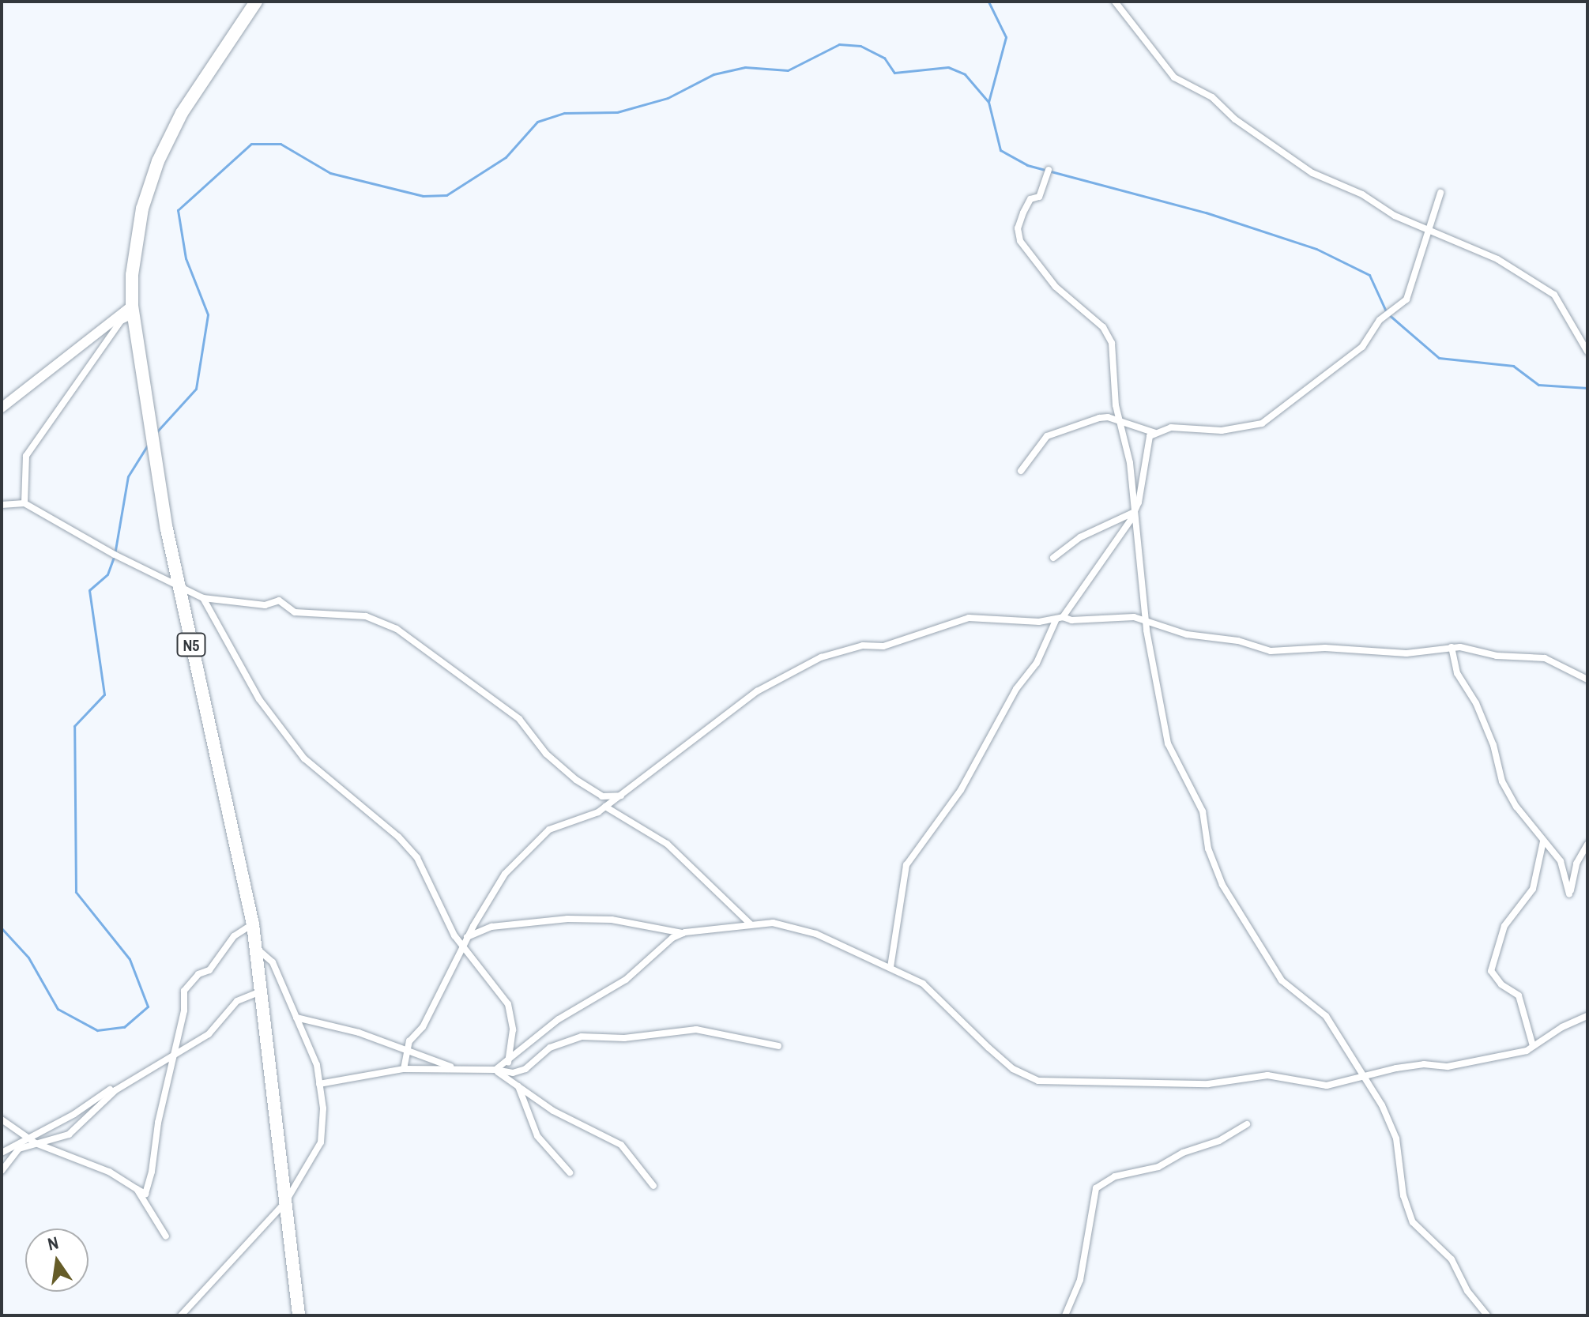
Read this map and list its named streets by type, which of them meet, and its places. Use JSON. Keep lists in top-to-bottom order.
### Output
{
  "streets": {
    "highway": ["N5"]
  },
  "north": "top"
}
